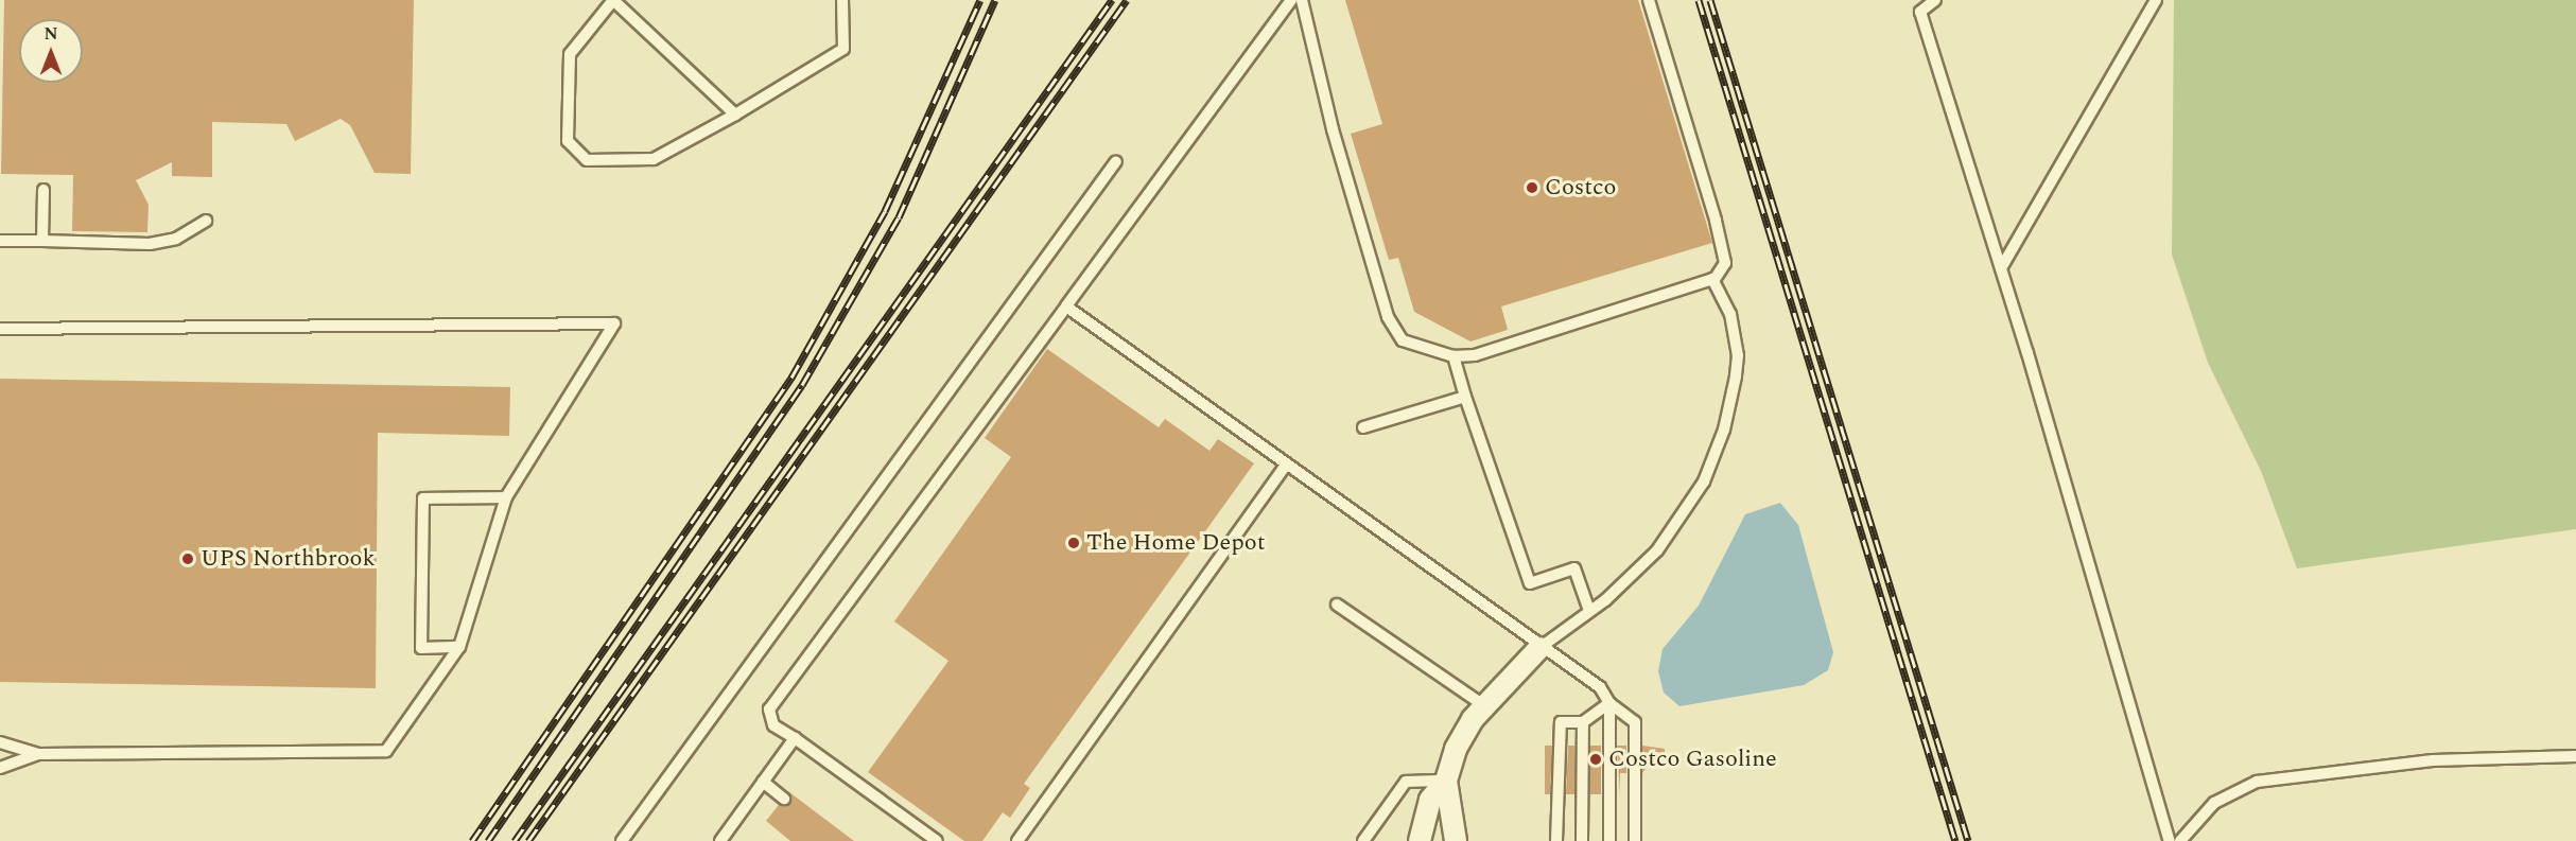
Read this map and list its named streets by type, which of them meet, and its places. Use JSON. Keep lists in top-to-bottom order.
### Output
{
  "places": [
    "Costco",
    "The Home Depot",
    "UPS Northbrook",
    "Costco Gasoline"
  ],
  "north": "top"
}
